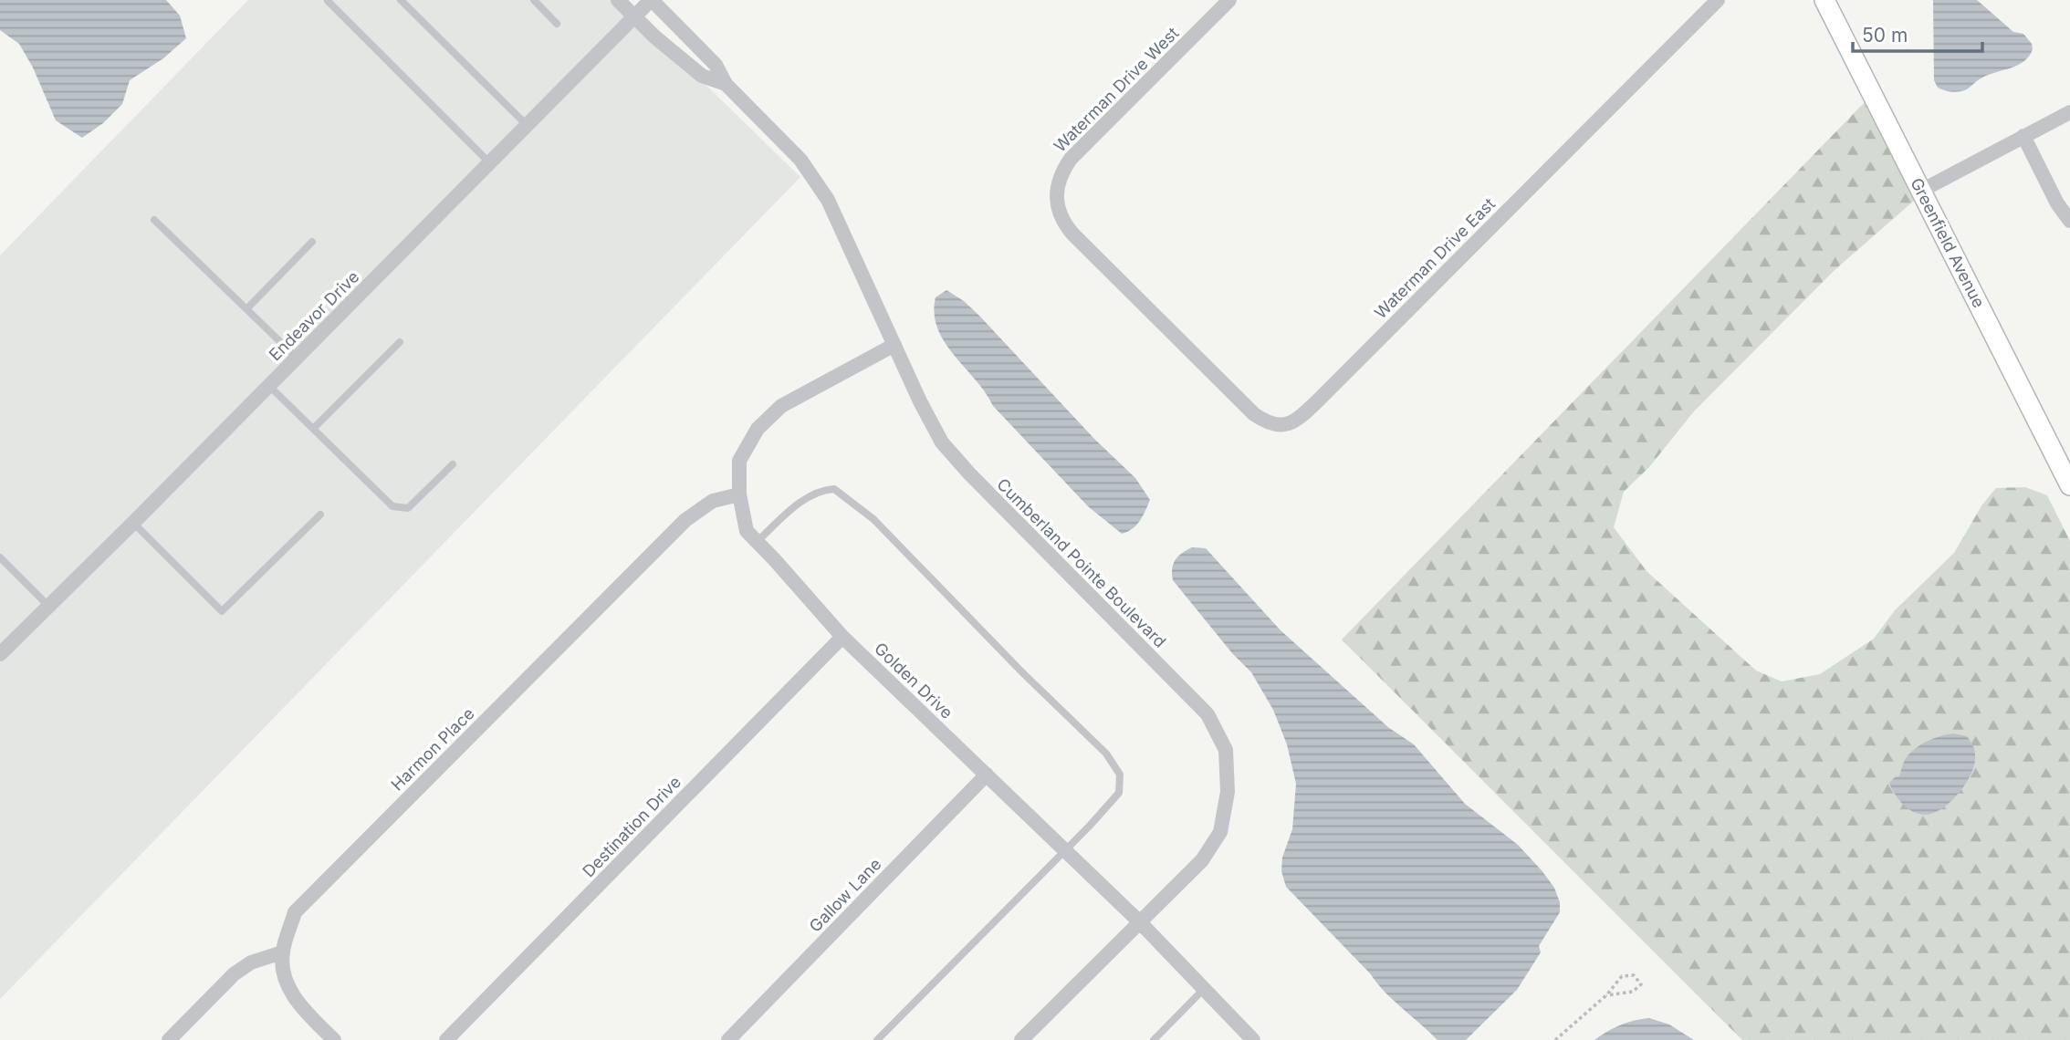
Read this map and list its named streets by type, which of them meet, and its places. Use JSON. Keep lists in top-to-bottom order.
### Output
{
  "streets": {
    "main road": ["Greenfield Avenue"],
    "street": [
      "Waterman Drive West",
      "Waterman Drive East",
      "Endeavor Drive",
      "Cumberland Pointe Boulevard",
      "Golden Drive",
      "Harmon Place",
      "Destination Drive",
      "Gallow Lane"
    ]
  },
  "crossings": [
    ["Waterman Drive West", "Waterman Drive East"],
    ["Endeavor Drive", "Cumberland Pointe Boulevard"],
    ["Cumberland Pointe Boulevard", "Golden Drive"],
    ["Golden Drive", "Harmon Place"],
    ["Golden Drive", "Destination Drive"],
    ["Golden Drive", "Gallow Lane"]
  ],
  "scale_bar": "50 m"
}
